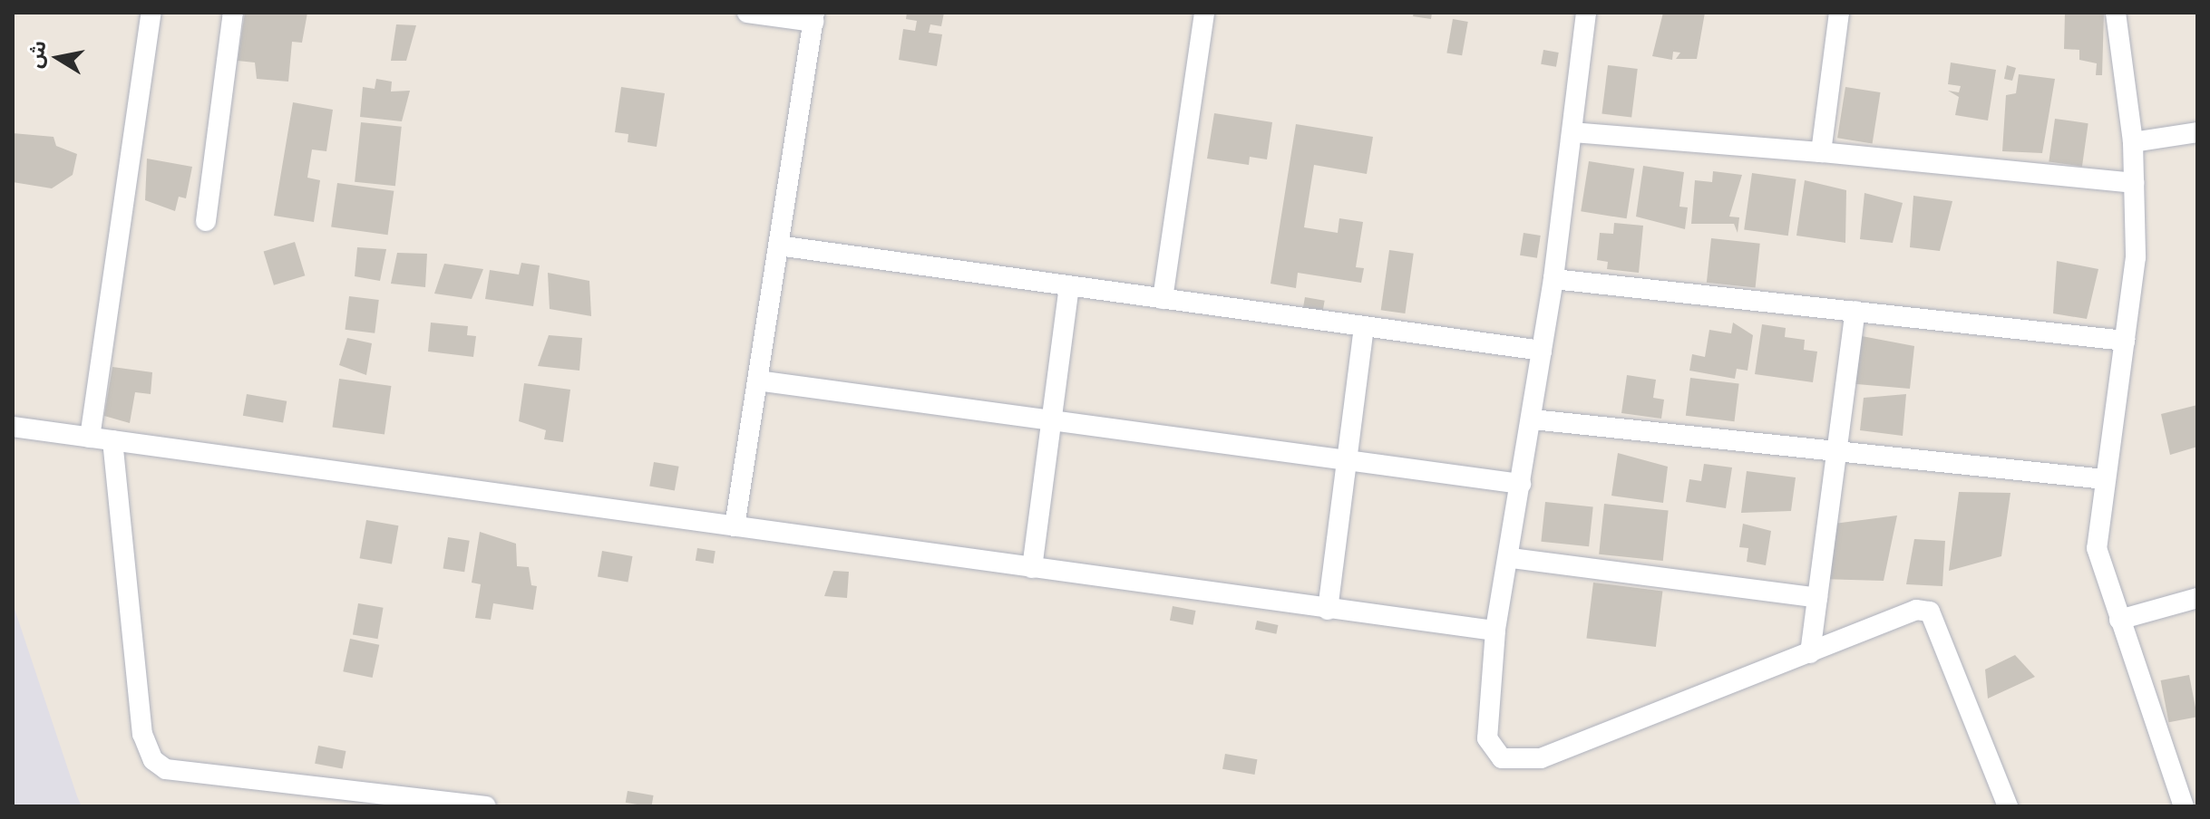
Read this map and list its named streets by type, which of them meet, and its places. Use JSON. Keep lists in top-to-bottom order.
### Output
{
  "north": "left"
}
